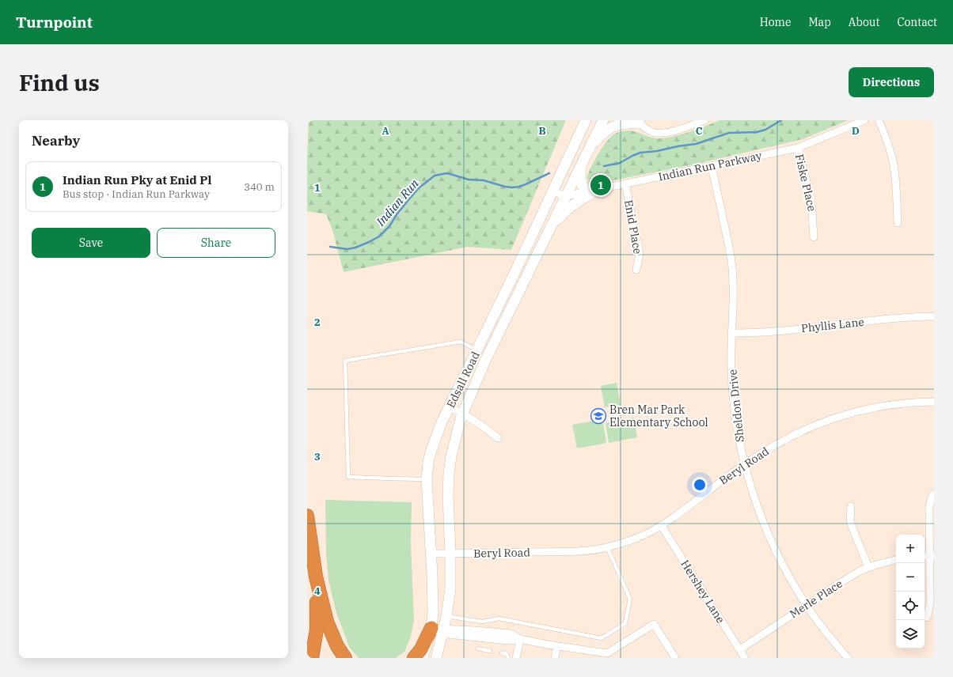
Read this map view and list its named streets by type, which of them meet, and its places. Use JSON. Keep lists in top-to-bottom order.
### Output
{
  "streets": {
    "main road": ["Edsall Road"],
    "street": [
      "Indian Run Parkway",
      "Fiske Place",
      "Enid Place",
      "Phyllis Lane",
      "Sheldon Drive",
      "Beryl Road",
      "Hershey Lane",
      "Merle Place"
    ]
  },
  "crossings": [
    ["Indian Run Parkway", "Fiske Place"],
    ["Indian Run Parkway", "Enid Place"],
    ["Indian Run Parkway", "Edsall Road"],
    ["Indian Run Parkway", "Sheldon Drive"],
    ["Phyllis Lane", "Sheldon Drive"],
    ["Edsall Road", "Beryl Road"],
    ["Sheldon Drive", "Beryl Road"],
    ["Sheldon Drive", "Merle Place"],
    ["Beryl Road", "Hershey Lane"],
    ["Hershey Lane", "Merle Place"]
  ],
  "water": ["Indian Run"],
  "places": {
    "school or university": ["Bren Mar Park Elementary School"]
  },
  "page": {
    "header": "Turnpoint",
    "nav": [
      "Home",
      "Map",
      "About",
      "Contact"
    ],
    "buttons": [
      "Directions",
      ["Save", "Share"]
    ],
    "title": "Find us",
    "heading": "Nearby",
    "list": [
      {
        "mark": "1",
        "name": "Indian Run Pky at Enid Pl",
        "note": "Bus stop · Indian Run Parkway",
        "value": "340 m"
      }
    ],
    "pins": "1",
    "map_buttons": ["+", "−"]
  },
  "grid": {
    "columns": [
      "A",
      "B",
      "C",
      "D"
    ],
    "rows": [
      "1",
      "2",
      "3",
      "4"
    ]
  }
}
